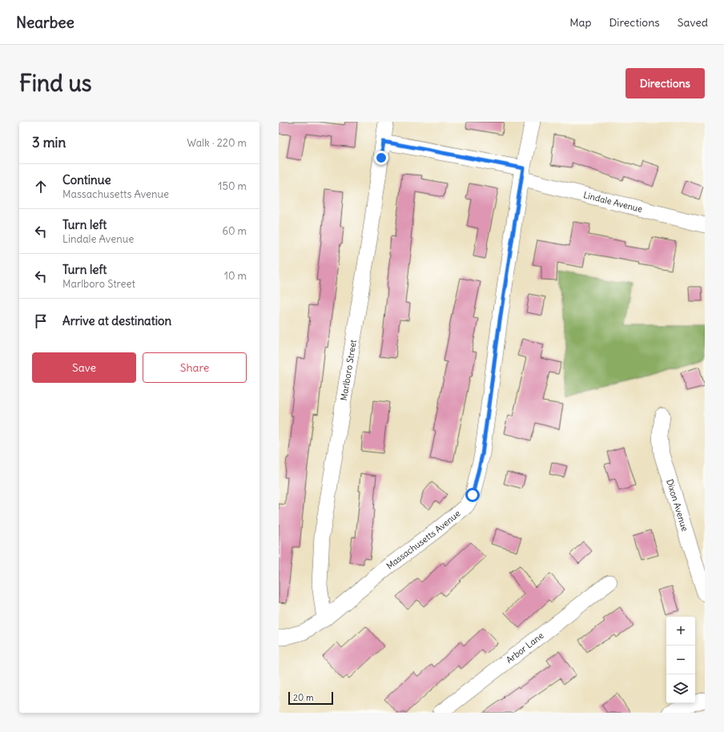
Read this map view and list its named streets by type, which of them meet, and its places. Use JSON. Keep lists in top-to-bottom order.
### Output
{
  "streets": {
    "street": [
      "Lindale Avenue",
      "Marlboro Street",
      "Dixon Avenue",
      "Massachusetts Avenue",
      "Arbor Lane"
    ]
  },
  "crossings": [
    ["Lindale Avenue", "Marlboro Street"],
    ["Lindale Avenue", "Massachusetts Avenue"],
    ["Marlboro Street", "Massachusetts Avenue"]
  ],
  "scale_bar": "20 m",
  "page": {
    "header": "Nearbee",
    "nav": ["Map", "Directions", "Saved"],
    "buttons": [
      "Directions",
      ["Save", "Share"]
    ],
    "title": "Find us",
    "heading": ["3 min", "Walk · 220 m"],
    "list": [
      ["Continue", "Massachusetts Avenue", "150 m"],
      ["Turn left", "Lindale Avenue", "60 m"],
      ["Turn left", "Marlboro Street", "10 m"],
      "Arrive at destination"
    ],
    "map_buttons": ["+", "−"],
    "scale": "20 m"
  }
}
